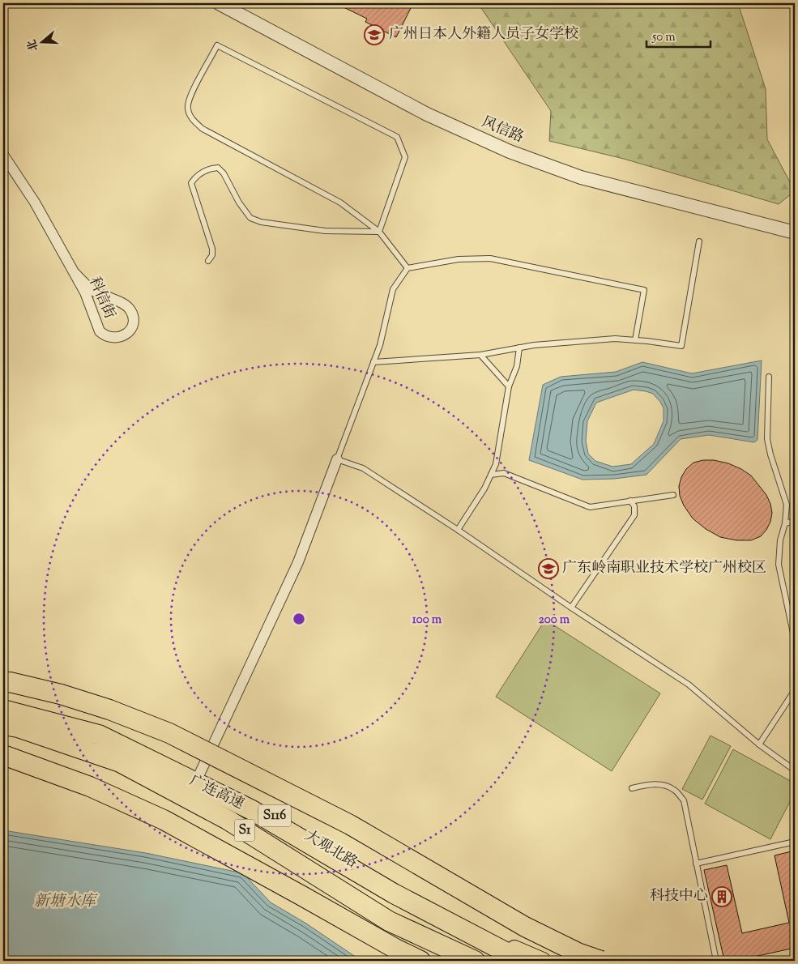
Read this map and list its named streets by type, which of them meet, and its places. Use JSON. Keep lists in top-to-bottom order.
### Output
{
  "streets": {
    "highway": ["广连高速", "S1"],
    "main road": ["S116", "大观北路"],
    "street": ["风信路", "科信街"]
  },
  "crossings": [
    ["广连高速", "大观北路"]
  ],
  "water": ["新塘水库"],
  "places": {
    "school or university": ["广州日本人外籍人员子女学校", "广东岭南职业技术学校广州校区"],
    "building": ["科技中心"]
  },
  "scale_bar": "50 m",
  "north": "left",
  "rings": ["100 m", "200 m"]
}
